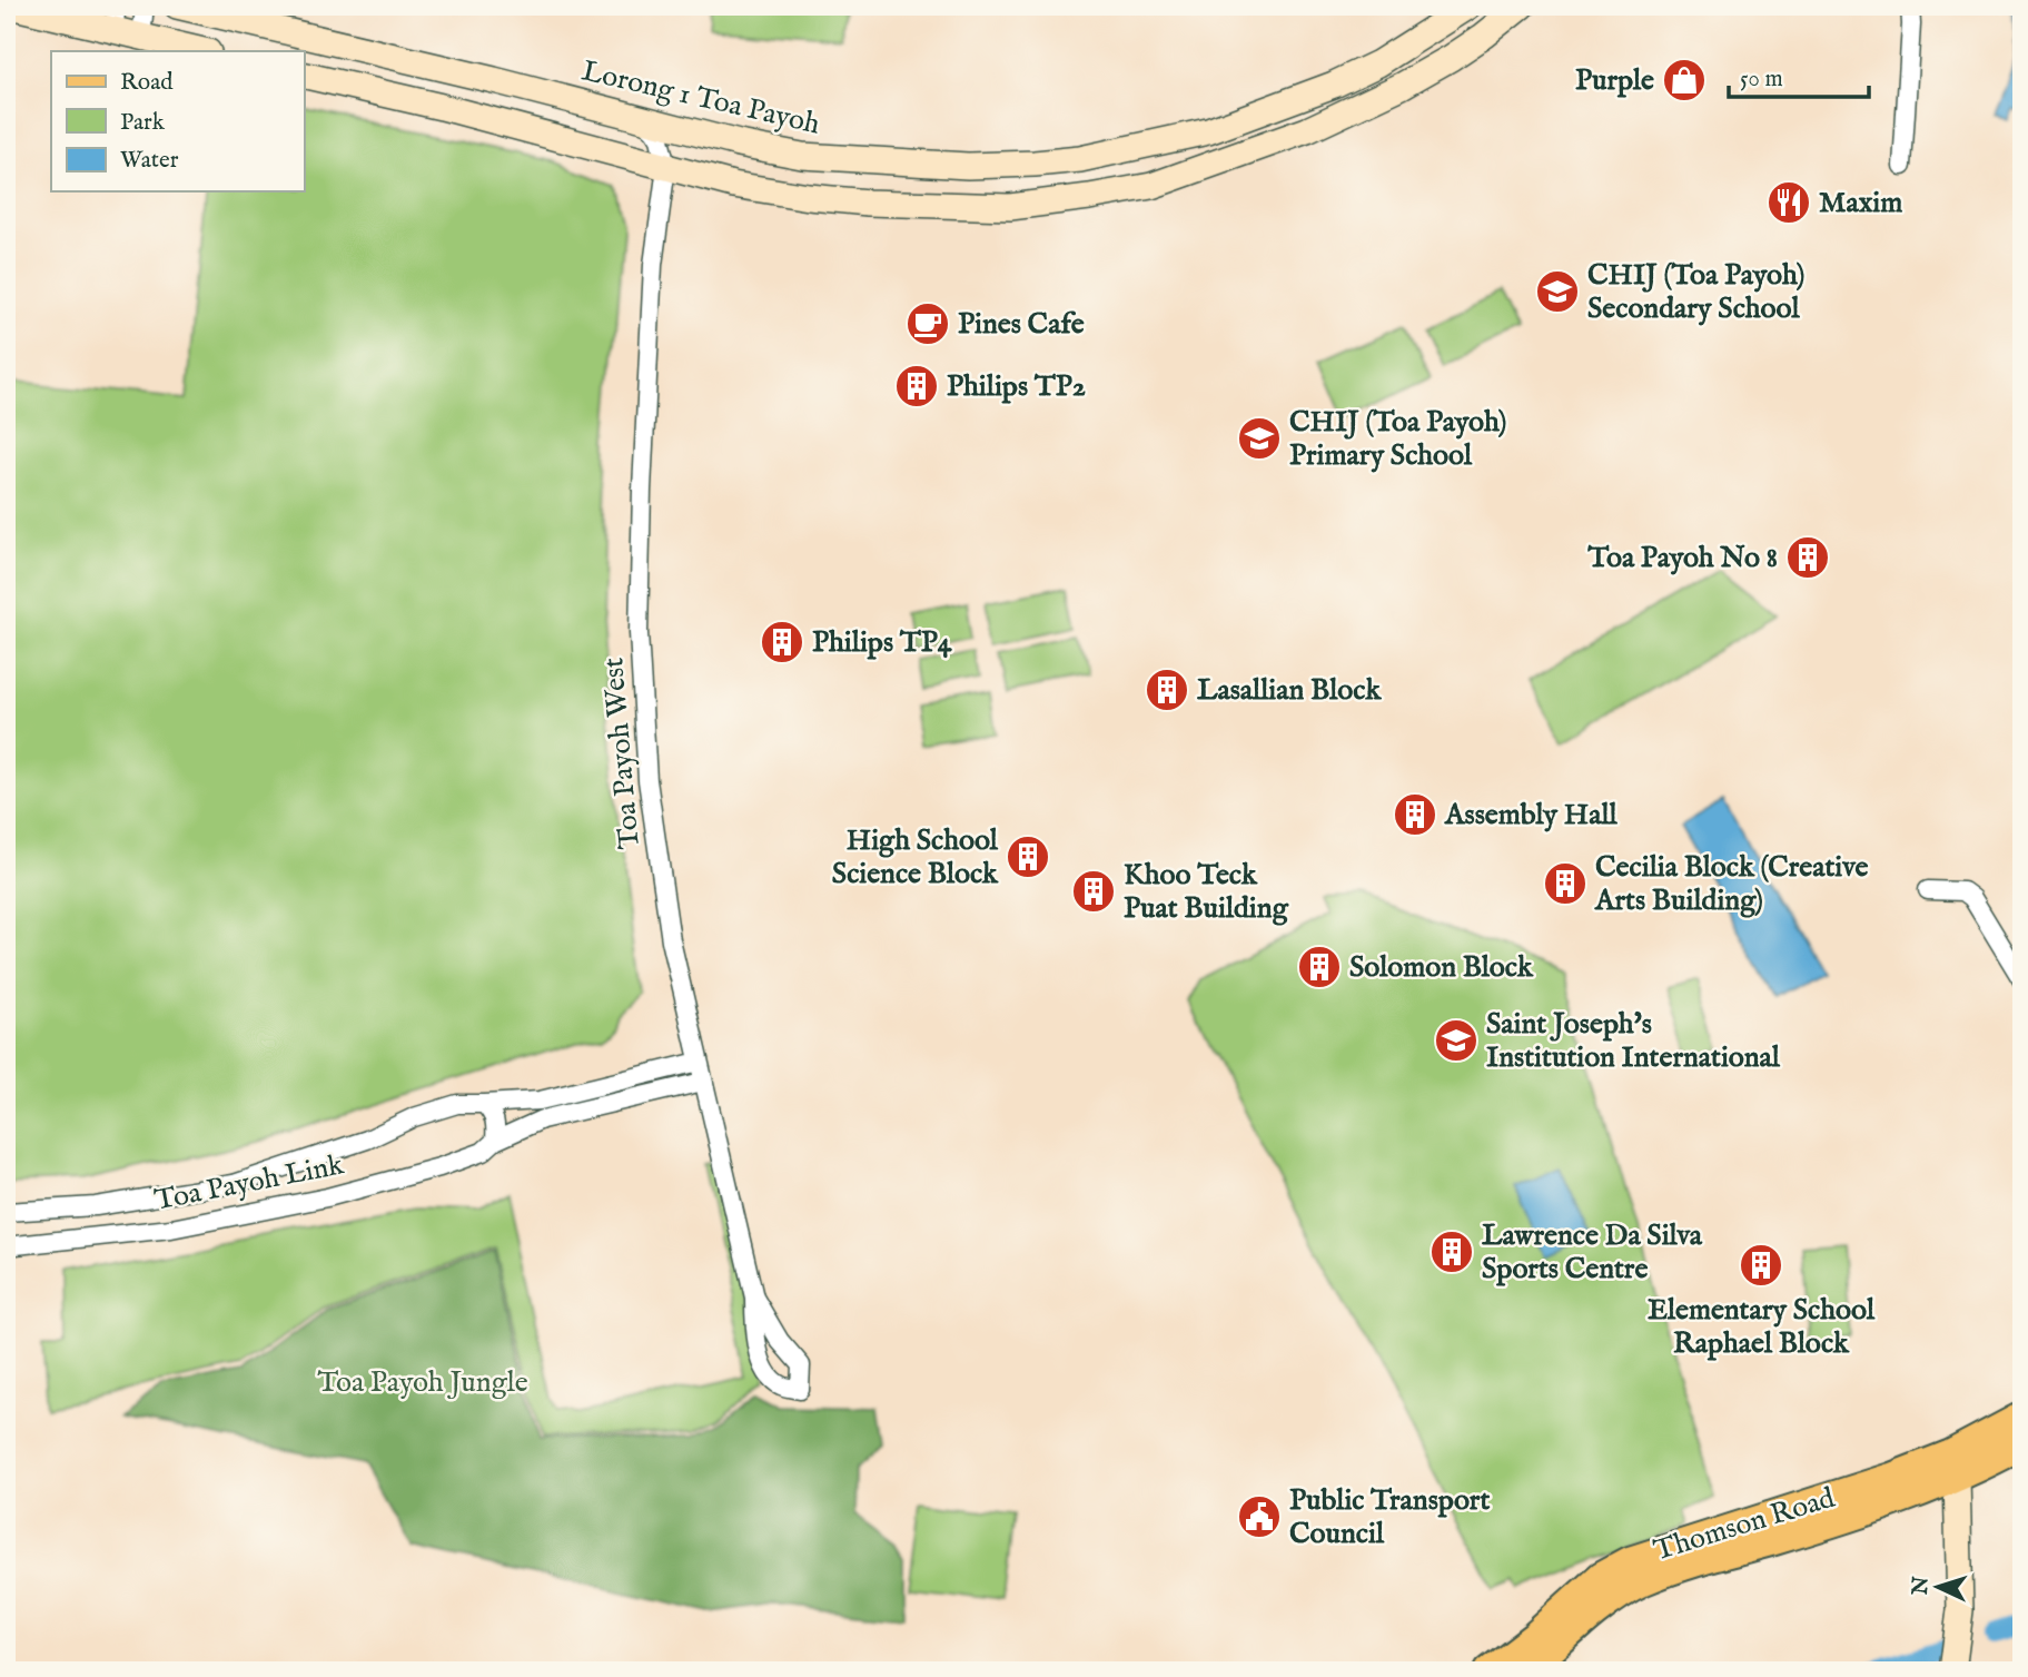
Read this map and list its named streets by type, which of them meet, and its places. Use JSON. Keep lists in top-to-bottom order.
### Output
{
  "streets": {
    "main road": ["Lorong 1 Toa Payoh", "Thomson Road"],
    "street": ["Toa Payoh West", "Toa Payoh Link"]
  },
  "crossings": [
    ["Lorong 1 Toa Payoh", "Toa Payoh West"],
    ["Toa Payoh West", "Toa Payoh Link"]
  ],
  "parks": ["Toa Payoh Jungle"],
  "places": {
    "shop": ["Purple"],
    "restaurant": ["Maxim"],
    "school or university": ["CHIJ (Toa Payoh) Secondary School", "CHIJ (Toa Payoh) Primary School", "Saint Joseph's Institution International"],
    "cafe": ["Pines Cafe"],
    "building": [
      "Philips TP2",
      "Toa Payoh No 8",
      "Philips TP4",
      "Lasallian Block",
      "Assembly Hall",
      "High School Science Block",
      "Cecilia Block (Creative Arts Building)",
      "Khoo Teck Puat Building",
      "Solomon Block",
      "Lawrence Da Silva Sports Centre",
      "Elementary School Raphael Block"
    ],
    "public building": ["Public Transport Council"]
  },
  "legend": ["Road", "Park", "Water"],
  "scale_bar": "50 m",
  "north": "left"
}
